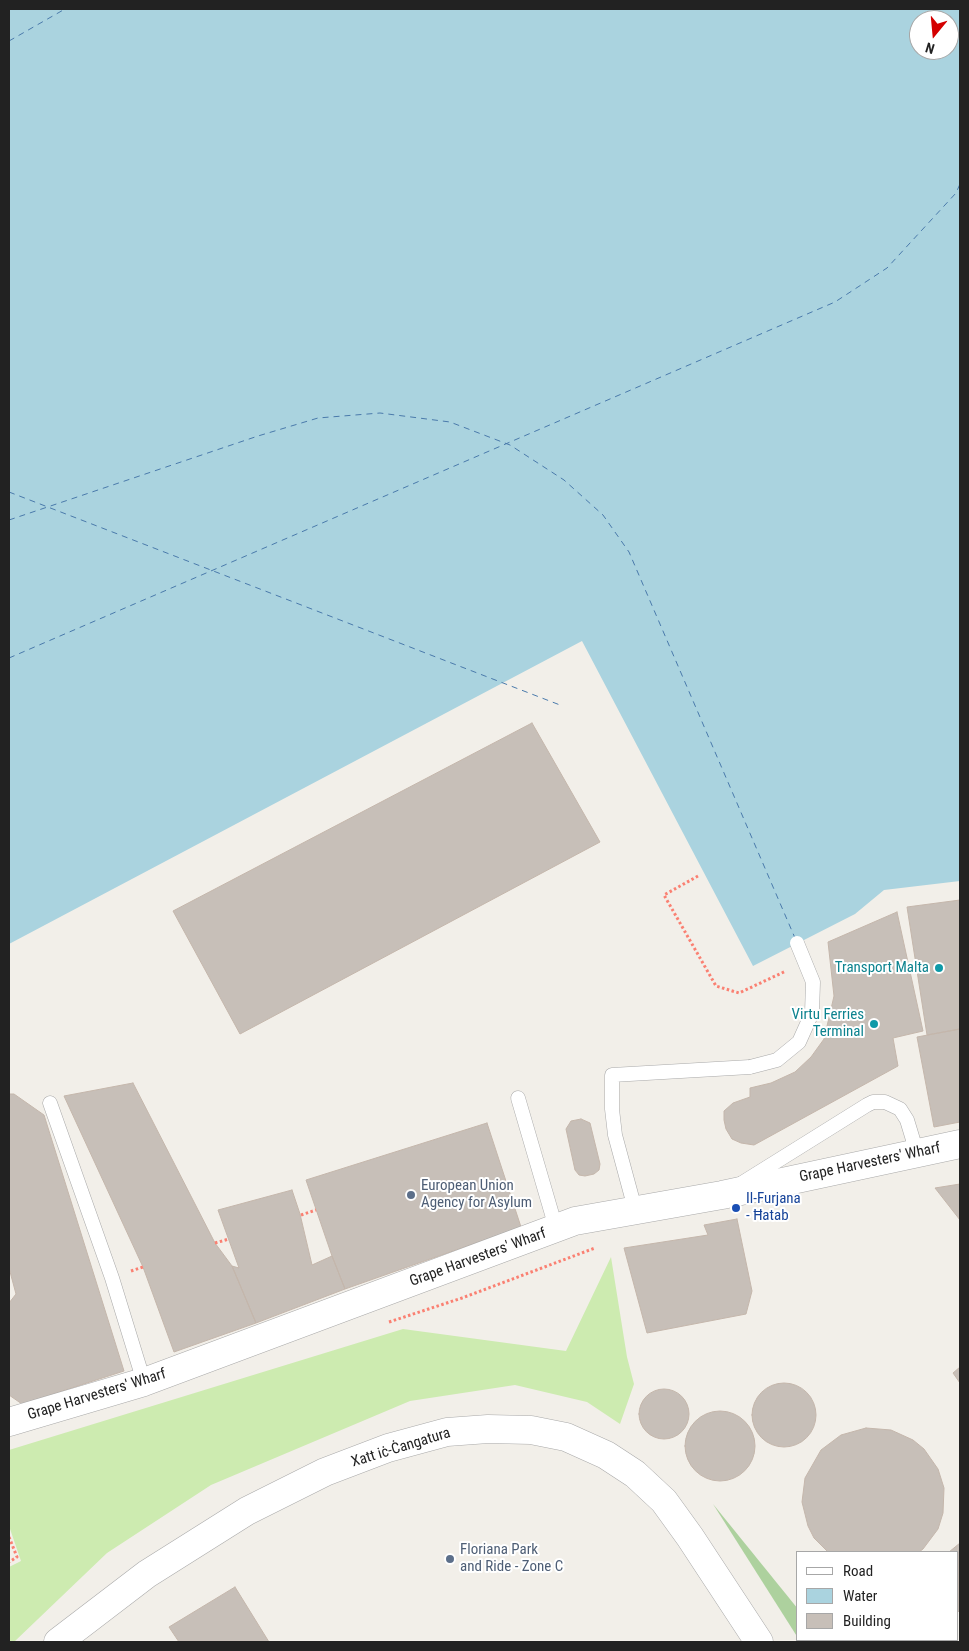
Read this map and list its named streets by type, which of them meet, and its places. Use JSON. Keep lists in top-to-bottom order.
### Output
{
  "streets": {
    "street": ["Grape Harvesters' Wharf", "Xatt iċ-Ċangatura"]
  },
  "places": [
    "Transport Malta",
    "Virtu Ferries Terminal",
    "European Union Agency for Asylum",
    "Il-Furjana - Ħatab",
    "Floriana Park and Ride - Zone C"
  ],
  "legend": ["Road", "Water", "Building"],
  "north": "bottom"
}
